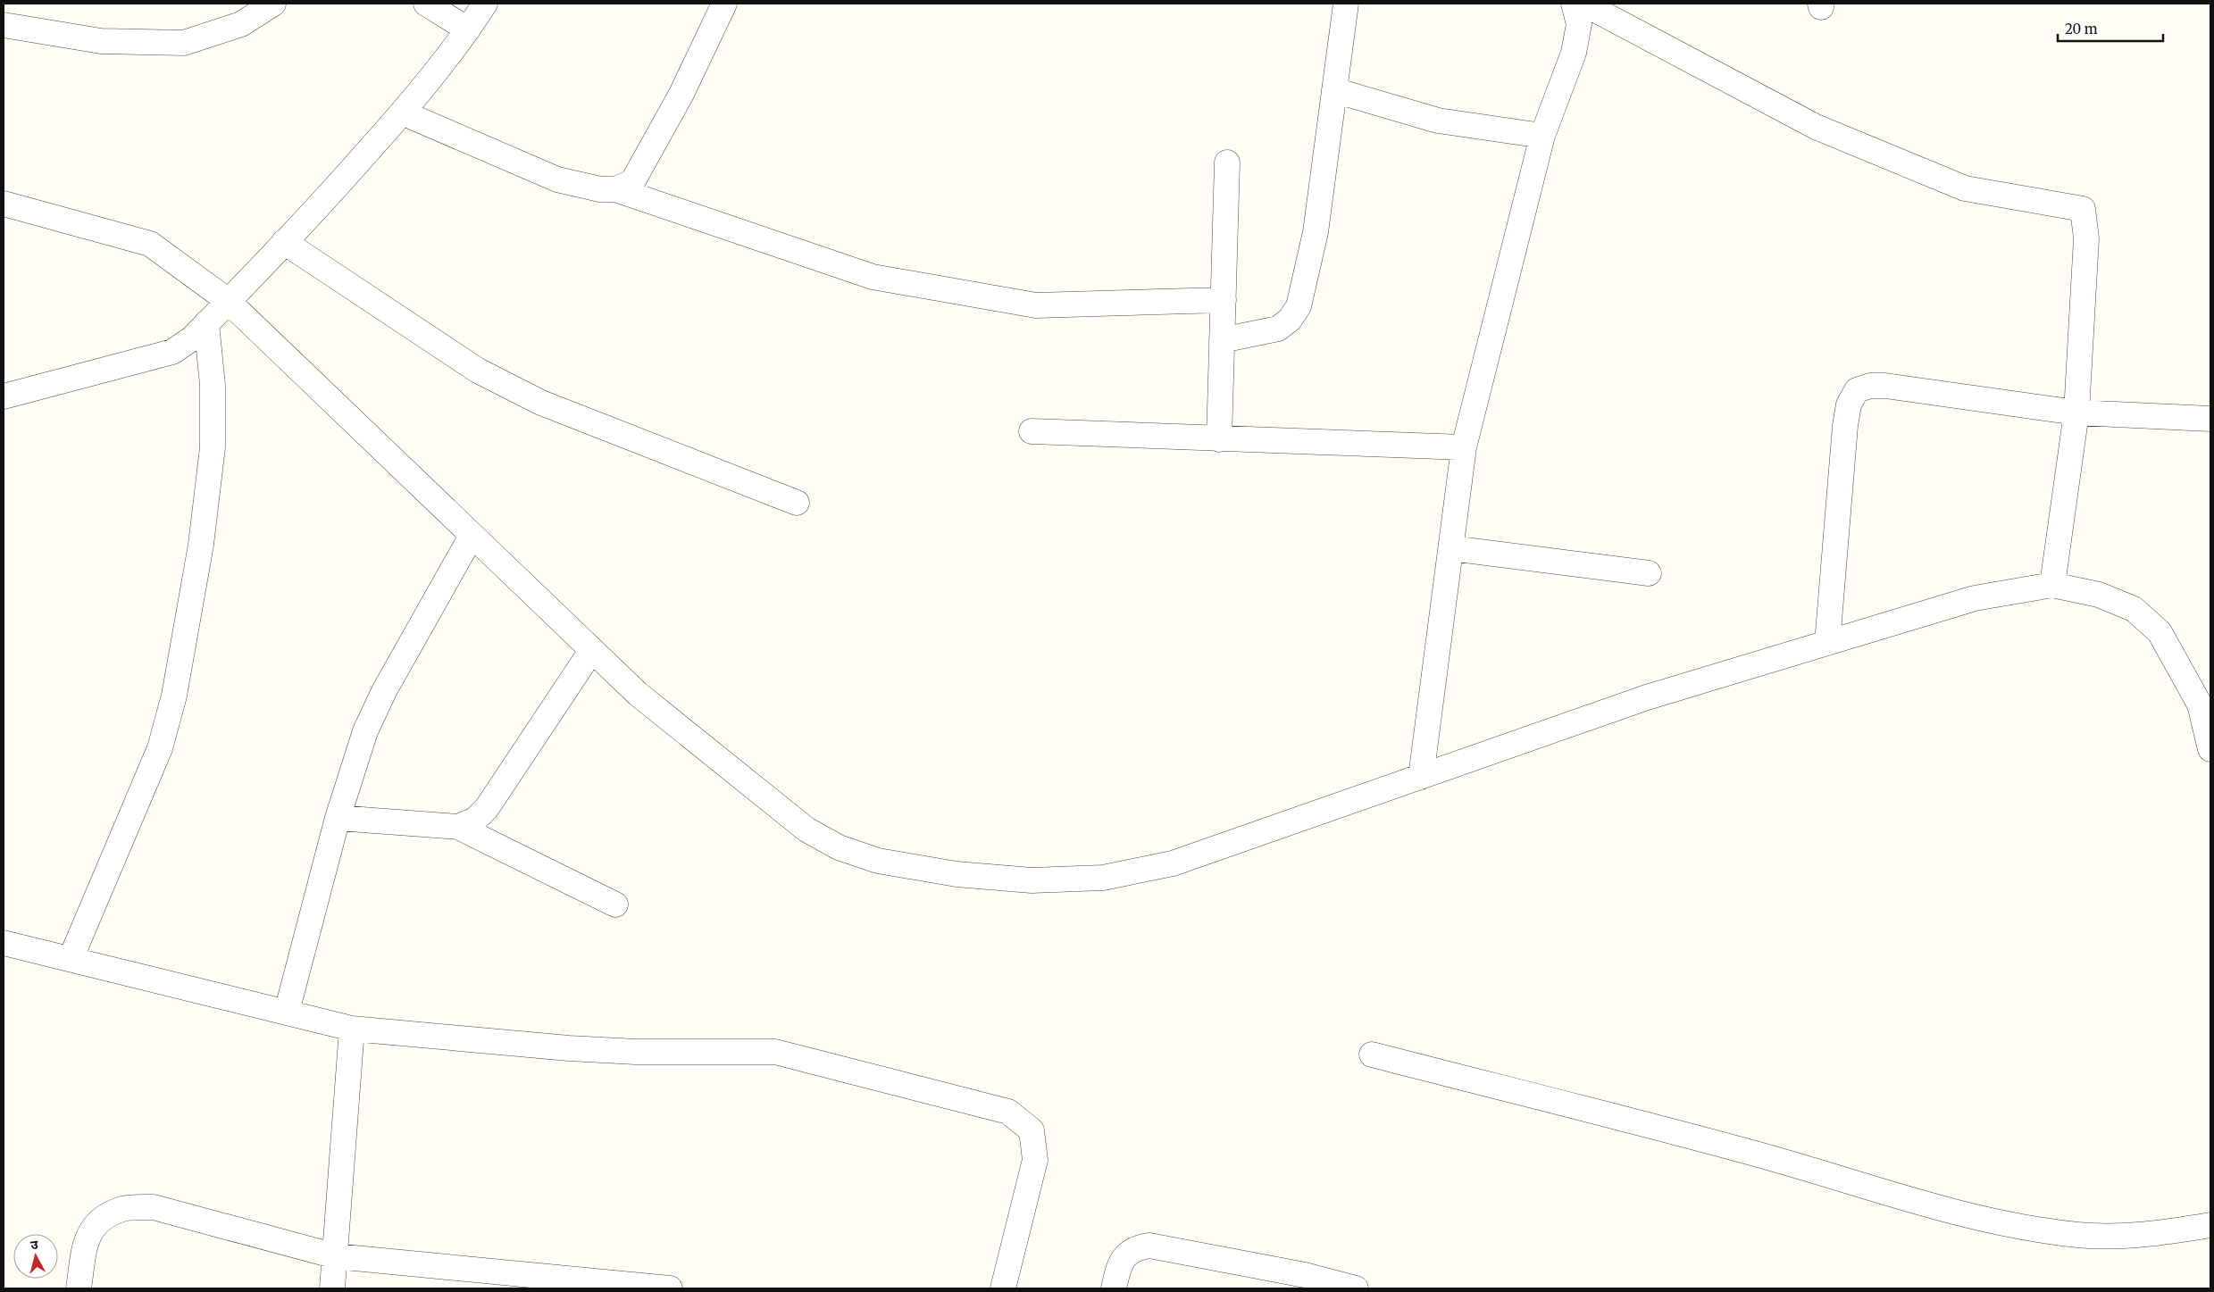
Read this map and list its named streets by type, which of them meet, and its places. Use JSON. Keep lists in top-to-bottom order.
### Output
{
  "scale_bar": "20 m",
  "north": "top"
}
